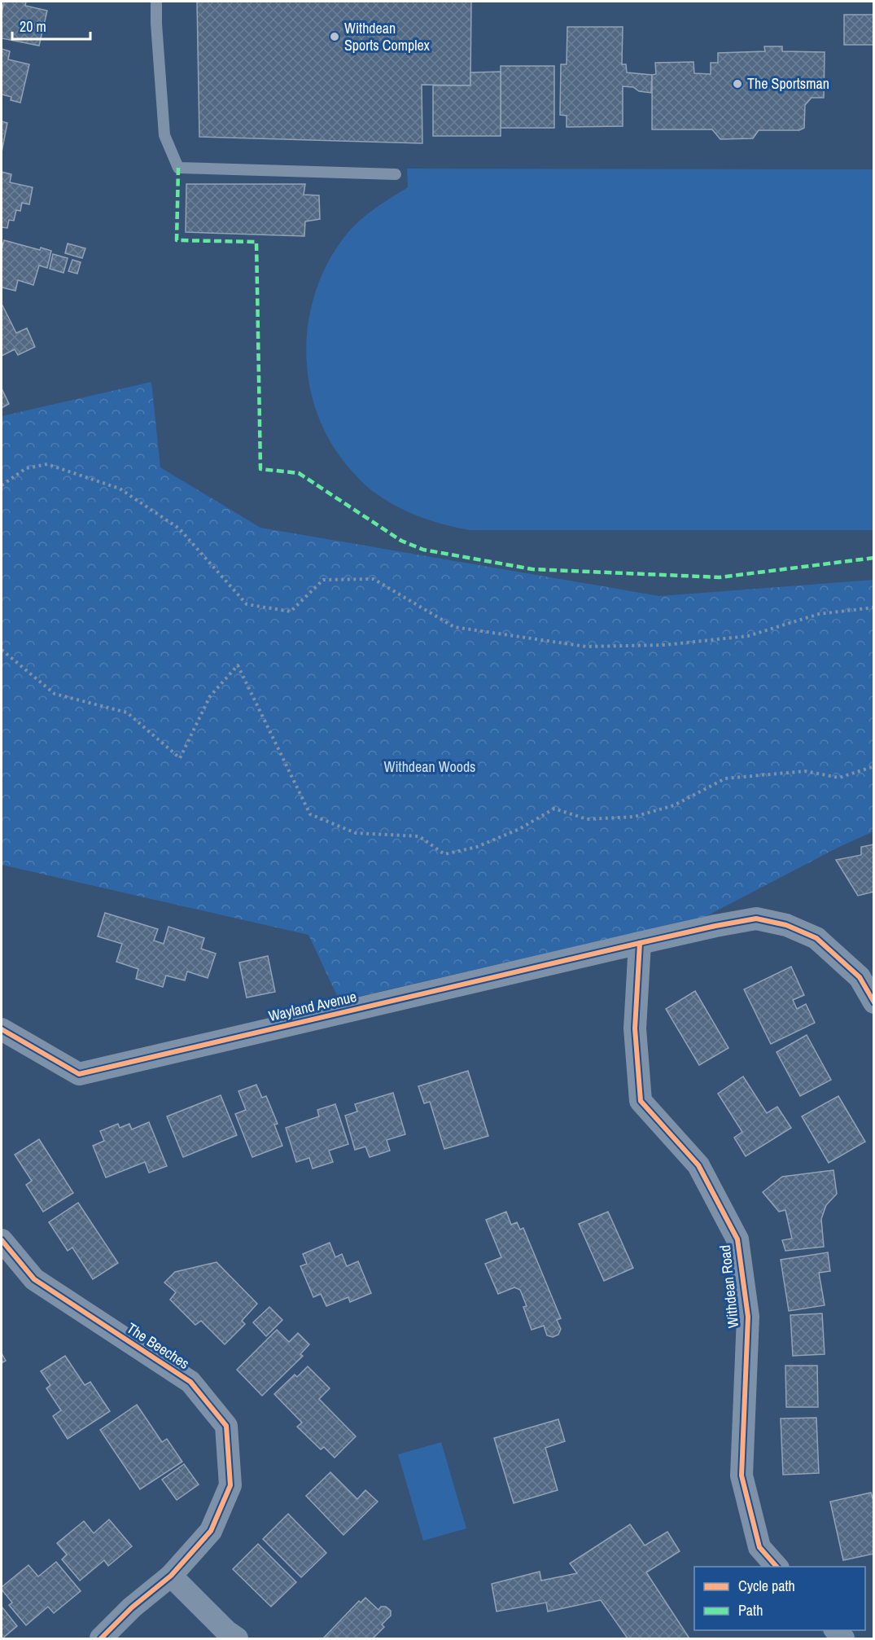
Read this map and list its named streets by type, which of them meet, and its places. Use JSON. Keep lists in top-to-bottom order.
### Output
{
  "streets": {
    "street": ["Wayland Avenue", "Withdean Road", "The Beeches"]
  },
  "crossings": [
    ["Wayland Avenue", "Withdean Road"]
  ],
  "parks": ["Withdean Woods"],
  "places": ["Withdean Sports Complex", "The Sportsman"],
  "legend": ["Cycle path", "Path"],
  "scale_bar": "20 m"
}
